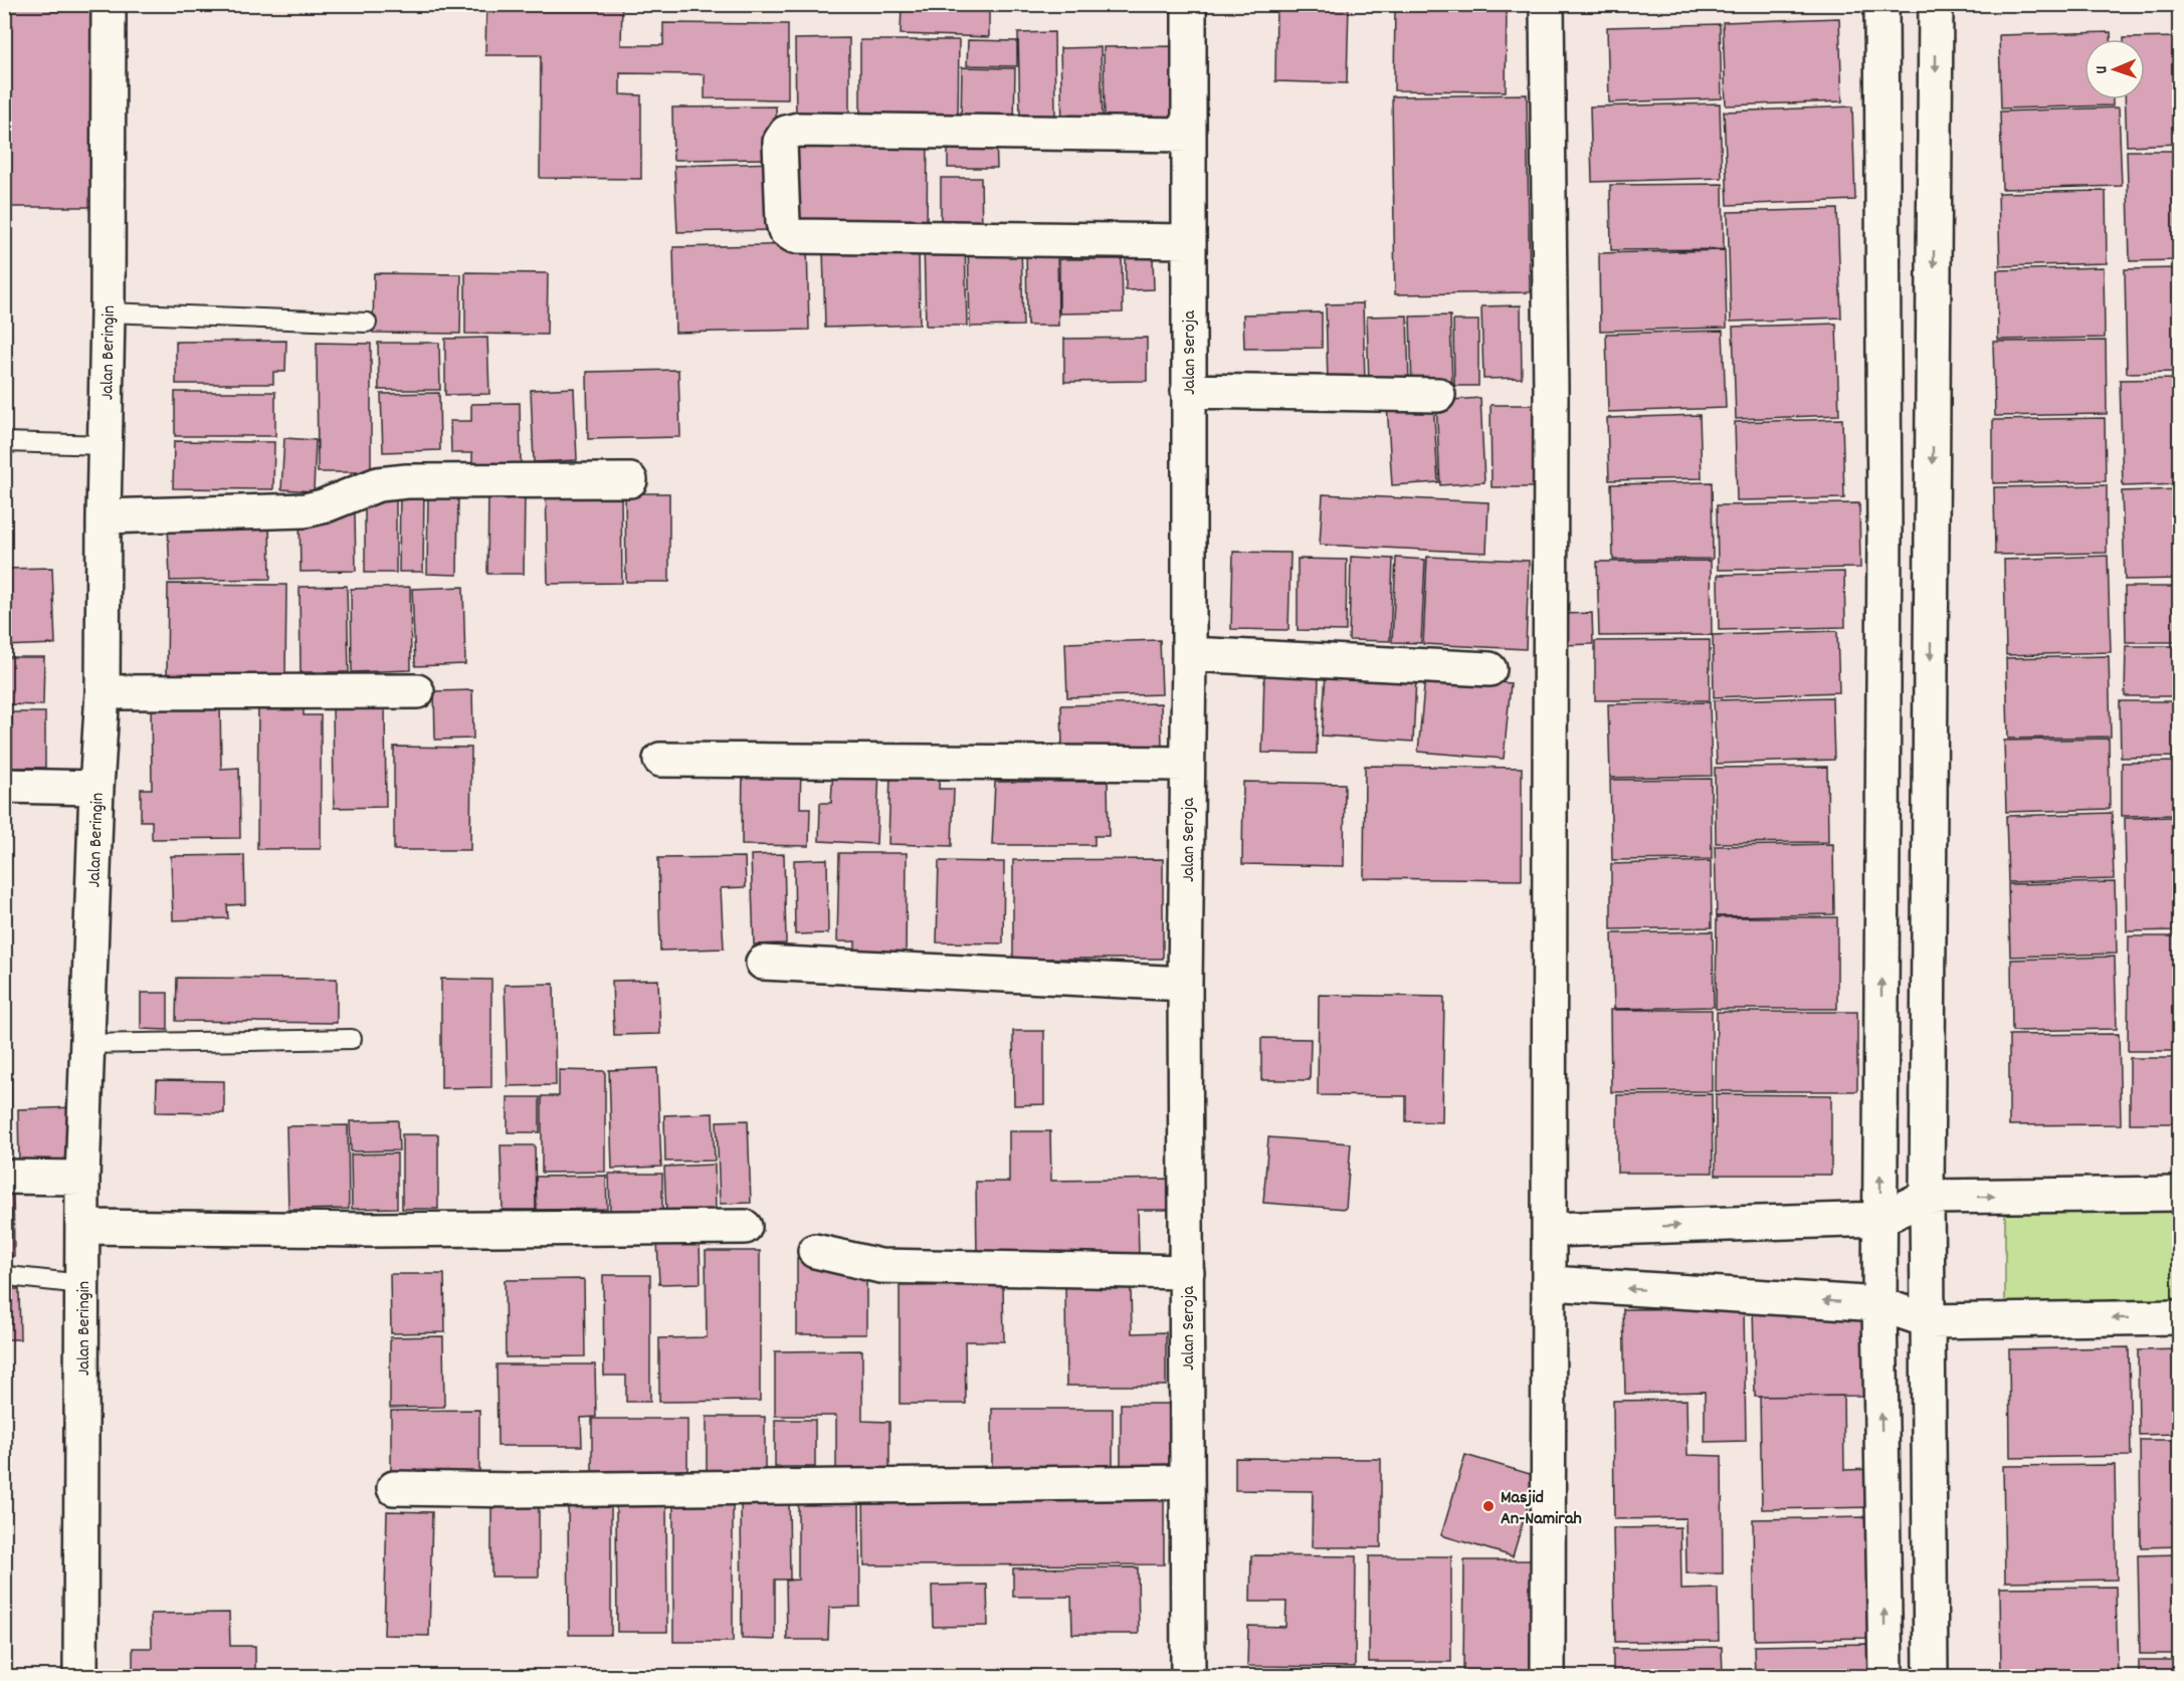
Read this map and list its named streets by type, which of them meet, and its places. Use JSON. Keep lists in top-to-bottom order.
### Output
{
  "streets": {
    "street": ["Jalan Beringin", "Jalan Seroja"]
  },
  "places": ["Masjid An-Namirah"],
  "north": "left"
}
